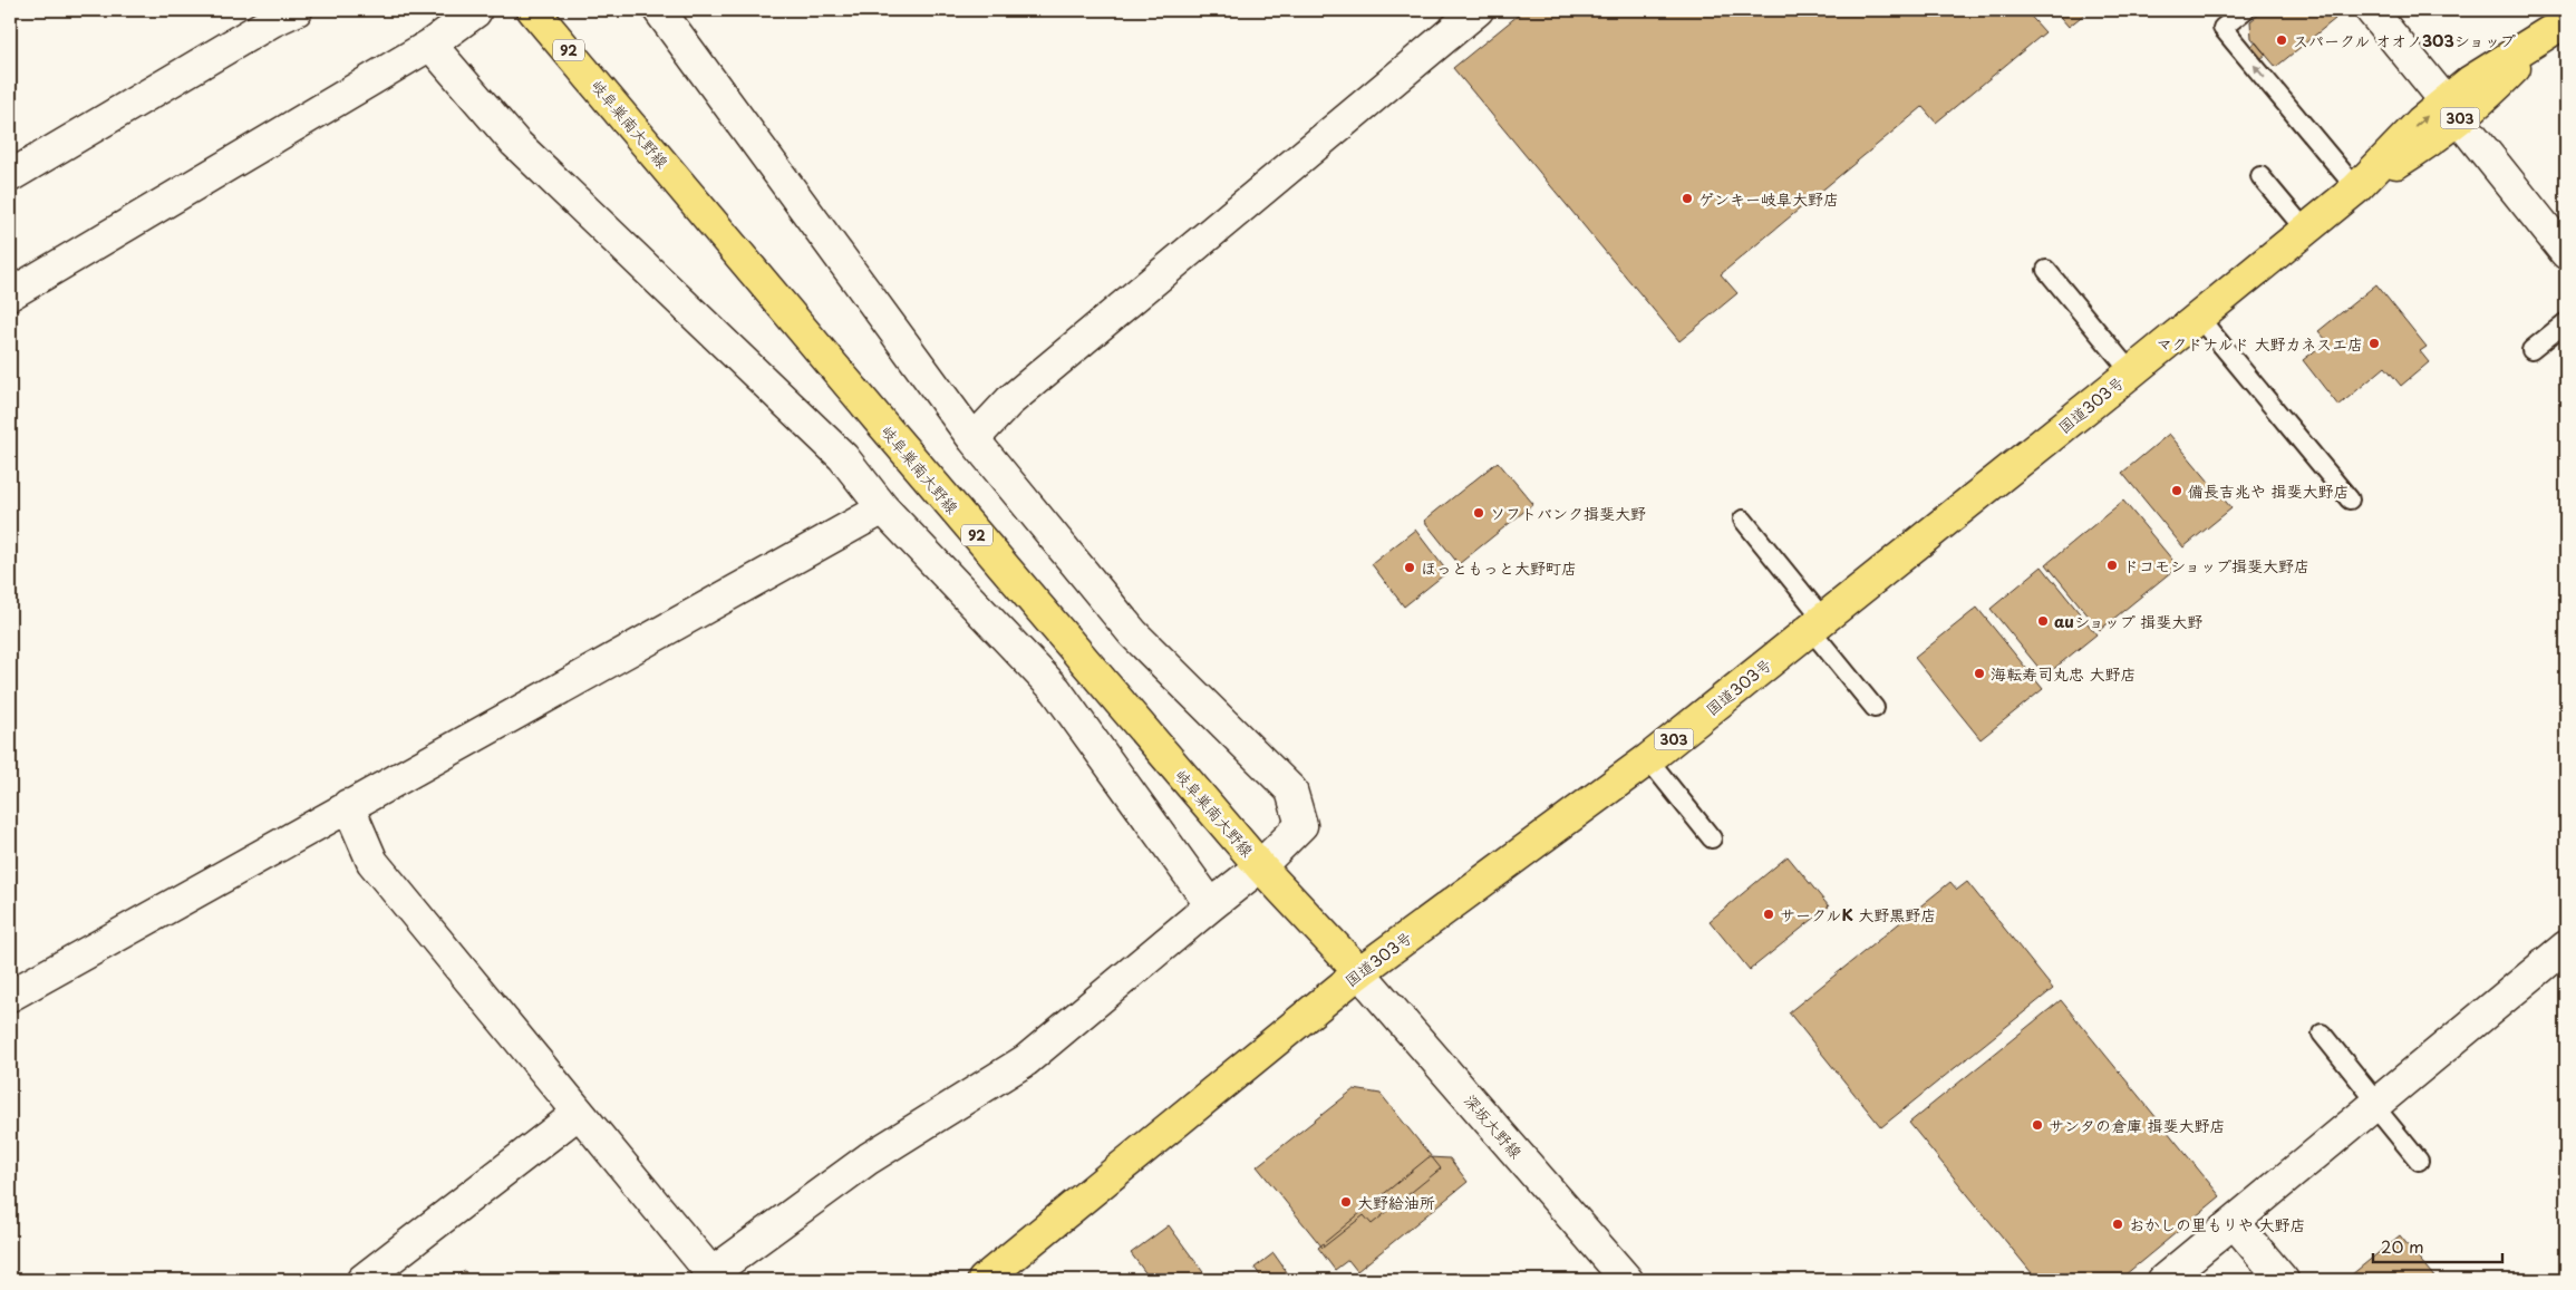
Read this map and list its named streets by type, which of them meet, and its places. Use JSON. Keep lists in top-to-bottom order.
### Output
{
  "streets": {
    "main road": [
      "92",
      "303",
      "岐阜巣南大野線",
      "国道303号"
    ],
    "street": ["深坂大野線"]
  },
  "crossings": [
    ["岐阜巣南大野線", "国道303号"],
    ["岐阜巣南大野線", "深坂大野線"],
    ["国道303号", "深坂大野線"]
  ],
  "places": [
    "スパークル オオノ303ショップ",
    "ゲンキー岐阜大野店",
    "マクドナルド 大野カネスエ店",
    "備長吉兆や 揖斐大野店",
    "ソフトバンク揖斐大野",
    "ドコモショップ揖斐大野店",
    "ほっともっと大野町店",
    "auショップ 揖斐大野",
    "海転寿司丸忠 大野店",
    "サークルK 大野黒野店",
    "サンタの倉庫 揖斐大野店",
    "大野給油所",
    "おかしの里もりや 大野店"
  ],
  "scale_bar": "20 m"
}
